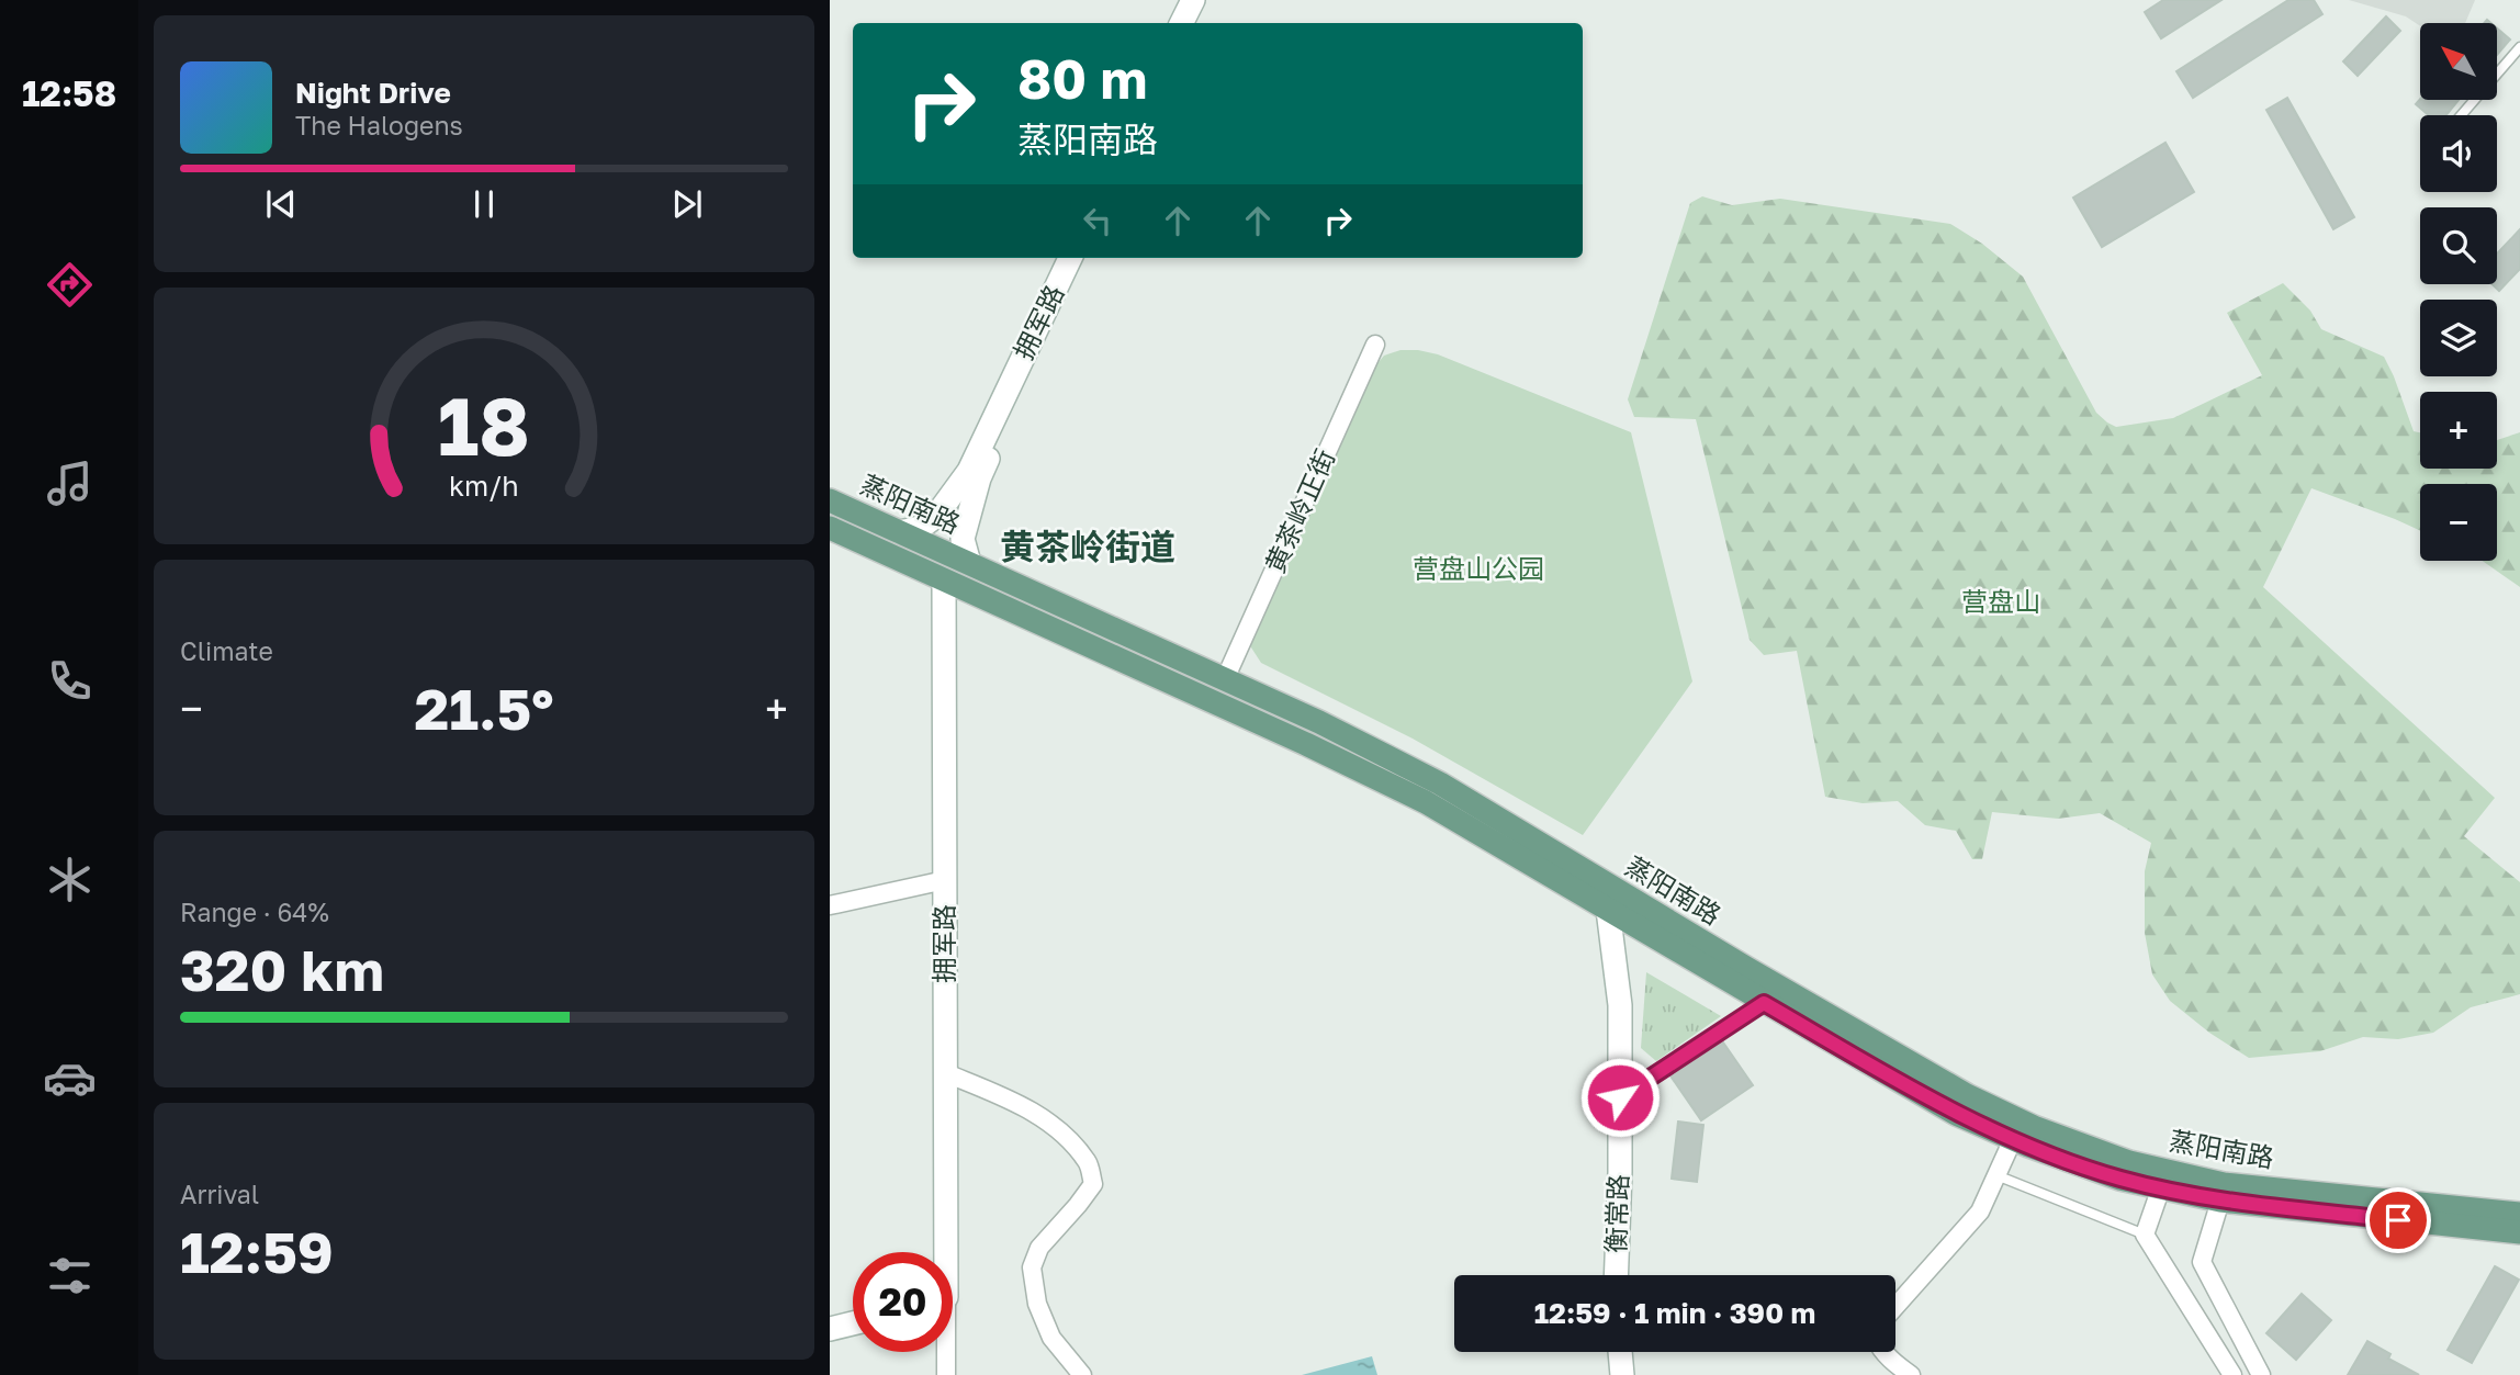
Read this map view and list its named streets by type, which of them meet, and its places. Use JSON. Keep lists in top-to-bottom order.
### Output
{
  "streets": {
    "main road": ["蒸阳南路"],
    "street": ["拥军路", "黄茶岭正街", "衡常路"]
  },
  "crossings": [
    ["拥军路", "蒸阳南路"],
    ["蒸阳南路", "黄茶岭正街"],
    ["蒸阳南路", "衡常路"]
  ],
  "districts": ["黄茶岭街道"],
  "parks": ["营盘山公园", "营盘山"],
  "north": "top left",
  "page": {
    "tabs": "12:58",
    "map_buttons": ["+", "−"],
    "turn": ["80 m", "蒸阳南路"],
    "song": ["Night Drive", "The Halogens"],
    "tile": [
      "Climate",
      ["Range · 64%", "320 km"],
      ["Arrival", "12:59"]
    ],
    "heat": ["−", "21.5°", "+"],
    "limit": "20",
    "trip": "12:59 · 1 min · 390 m",
    "gauge": ["18", "km/h"]
  }
}
